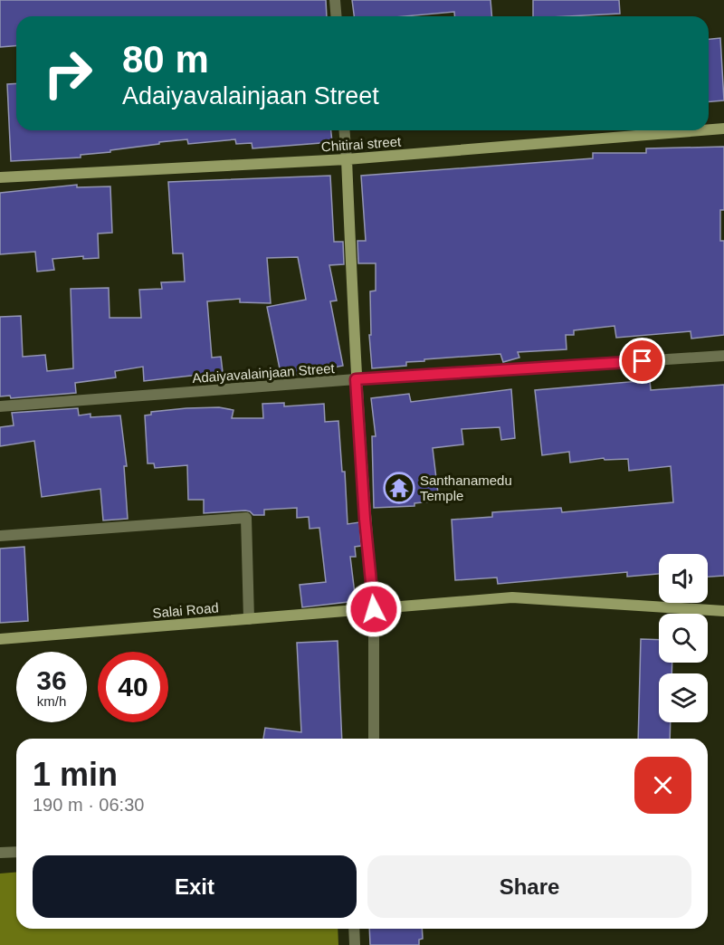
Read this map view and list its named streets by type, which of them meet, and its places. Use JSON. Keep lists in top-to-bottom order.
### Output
{
  "streets": {
    "street": ["Chitirai street", "Adaiyavalainjaan Street", "Salai Road"]
  },
  "places": {
    "temple": ["Santhanamedu Temple"]
  },
  "page": {
    "turn": ["80 m", "Adaiyavalainjaan Street"],
    "speed": "36 km/h",
    "limit": "40",
    "heading": ["1 min", "190 m · 06:30"],
    "buttons": ["Exit", "Share"]
  }
}
